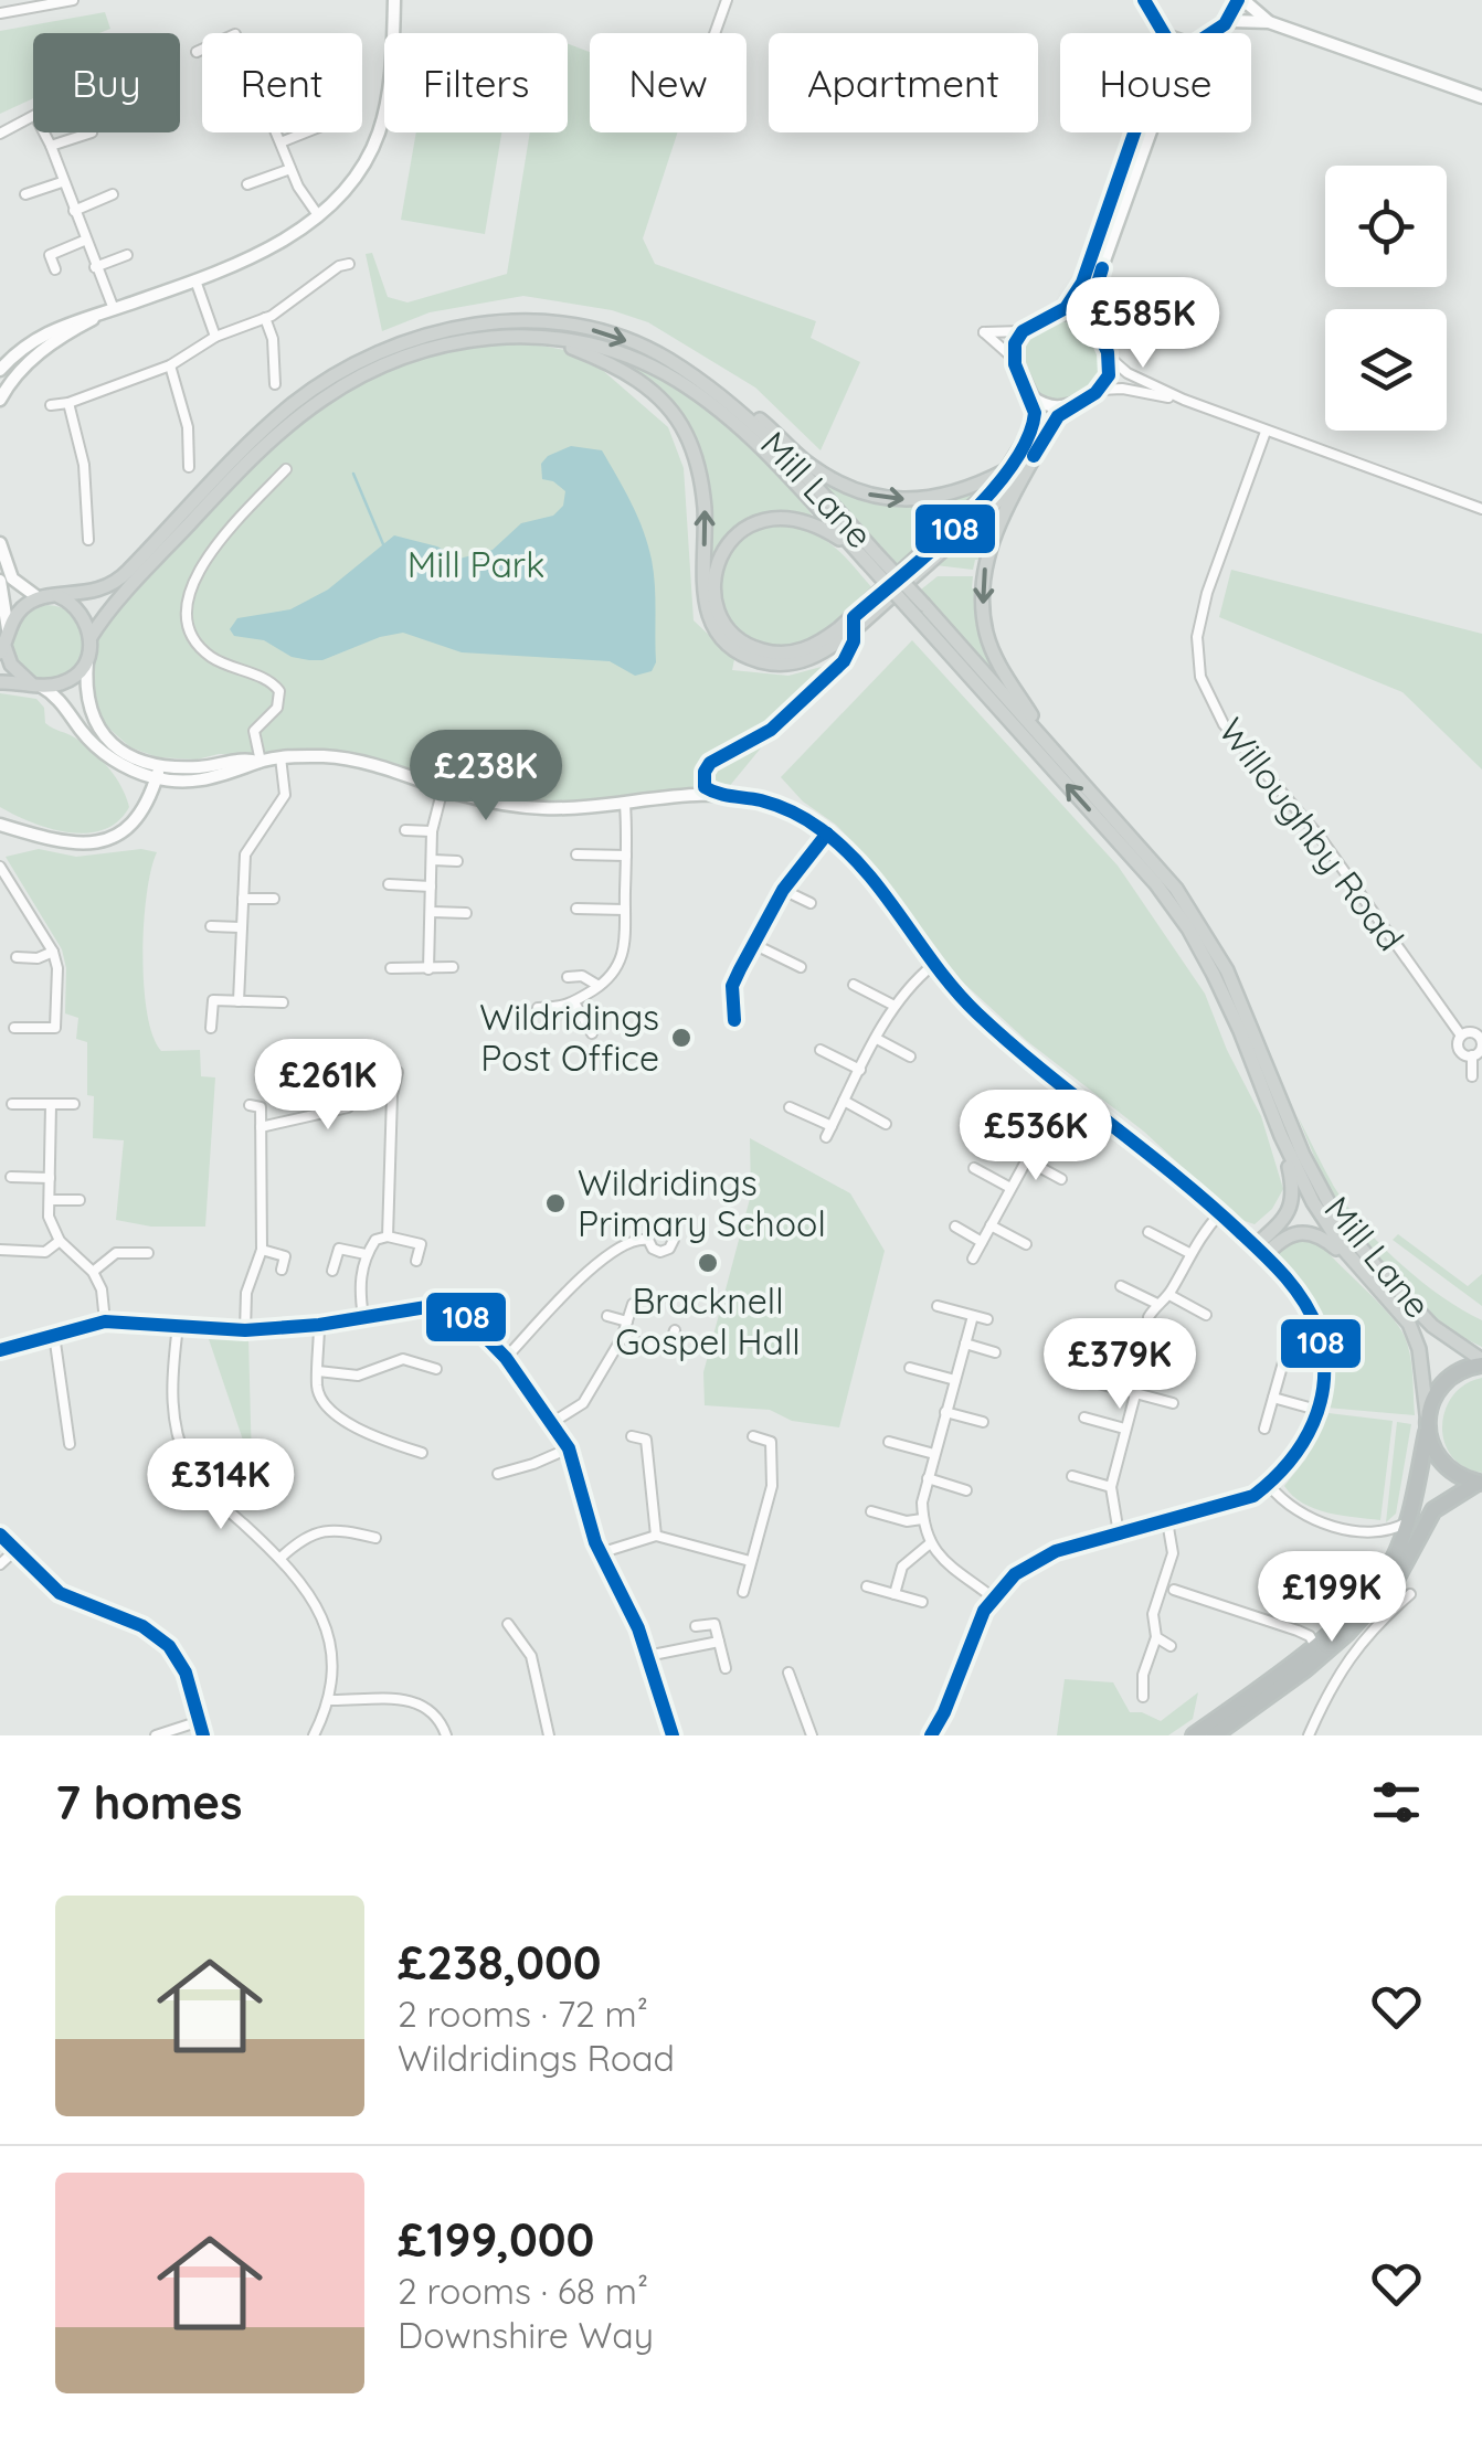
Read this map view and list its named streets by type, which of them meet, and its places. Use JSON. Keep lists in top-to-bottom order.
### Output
{
  "streets": {
    "main road": ["Mill Lane"],
    "street": ["Willoughby Road"]
  },
  "parks": ["Mill Park"],
  "places": ["Wildridings Post Office", "Wildridings Primary School", "Bracknell Gospel Hall"],
  "lines": ["transit line 108"],
  "page": {
    "chip": [
      "Buy",
      "Rent",
      "Filters",
      "New",
      "Apartment",
      "House"
    ],
    "price": [
      "£585K",
      "£238K",
      "£261K",
      "£536K",
      "£379K",
      "£314K",
      "£199K"
    ],
    "heading": "7 homes",
    "list": [
      {
        "name": "£238,000",
        "note": "2 rooms · 72 m² · Wildridings Road"
      },
      {
        "name": "£199,000",
        "note": "2 rooms · 68 m² · Downshire Way"
      }
    ]
  }
}
